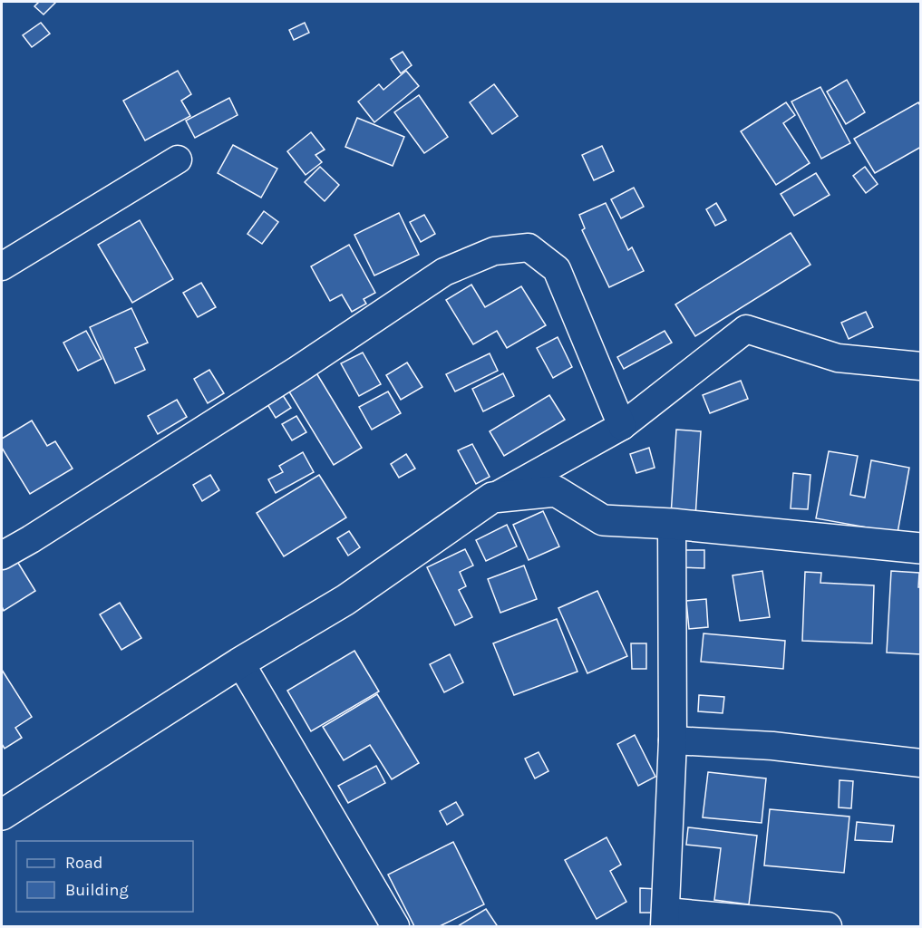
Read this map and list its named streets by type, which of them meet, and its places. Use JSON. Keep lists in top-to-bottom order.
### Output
{
  "legend": ["Road", "Building"]
}
